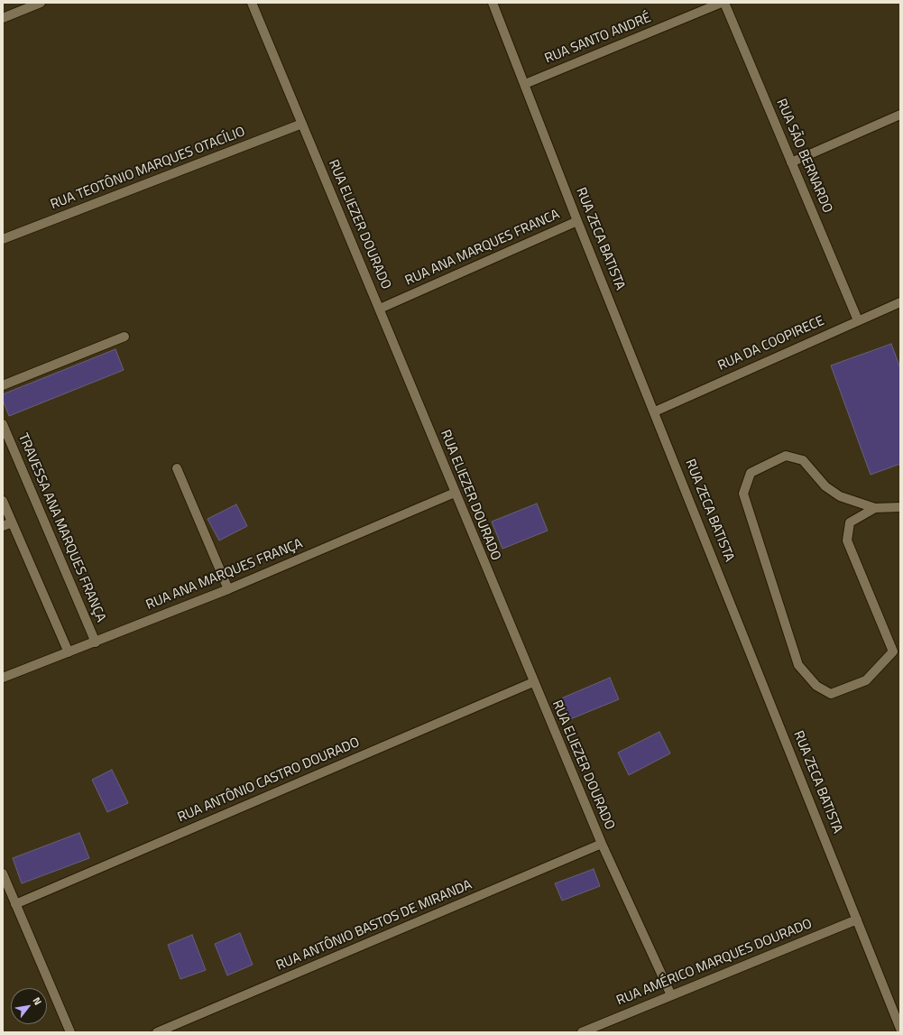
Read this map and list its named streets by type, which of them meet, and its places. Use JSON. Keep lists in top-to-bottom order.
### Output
{
  "streets": {
    "street": [
      "RUA SANTO ANDRÉ",
      "RUA SÃO BERNARDO",
      "RUA TEOTÔNIO MARQUES OTACÍLIO",
      "RUA ELIEZER DOURADO",
      "RUA ZECA BATISTA",
      "RUA ANA MARQUES FRANCA",
      "RUA DA COOPIRECE",
      "TRAVESSA ANA MARQUES FRANÇA",
      "RUA ANA MARQUES FRANÇA",
      "RUA ANTÔNIO CASTRO DOURADO",
      "RUA ANTÔNIO BASTOS DE MIRANDA",
      "RUA AMÉRICO MARQUES DOURADO"
    ]
  },
  "crossings": [
    ["RUA SANTO ANDRÉ", "RUA SÃO BERNARDO"],
    ["RUA SANTO ANDRÉ", "RUA ZECA BATISTA"],
    ["RUA SÃO BERNARDO", "RUA DA COOPIRECE"],
    ["RUA TEOTÔNIO MARQUES OTACÍLIO", "RUA ELIEZER DOURADO"],
    ["RUA ELIEZER DOURADO", "RUA ANA MARQUES FRANCA"],
    ["RUA ELIEZER DOURADO", "RUA ANA MARQUES FRANÇA"],
    ["RUA ELIEZER DOURADO", "RUA ANTÔNIO CASTRO DOURADO"],
    ["RUA ELIEZER DOURADO", "RUA ANTÔNIO BASTOS DE MIRANDA"],
    ["RUA ELIEZER DOURADO", "RUA AMÉRICO MARQUES DOURADO"],
    ["RUA ZECA BATISTA", "RUA ANA MARQUES FRANCA"],
    ["RUA ZECA BATISTA", "RUA DA COOPIRECE"],
    ["RUA ZECA BATISTA", "RUA AMÉRICO MARQUES DOURADO"],
    ["TRAVESSA ANA MARQUES FRANÇA", "RUA ANA MARQUES FRANÇA"]
  ],
  "north": "top right"
}
